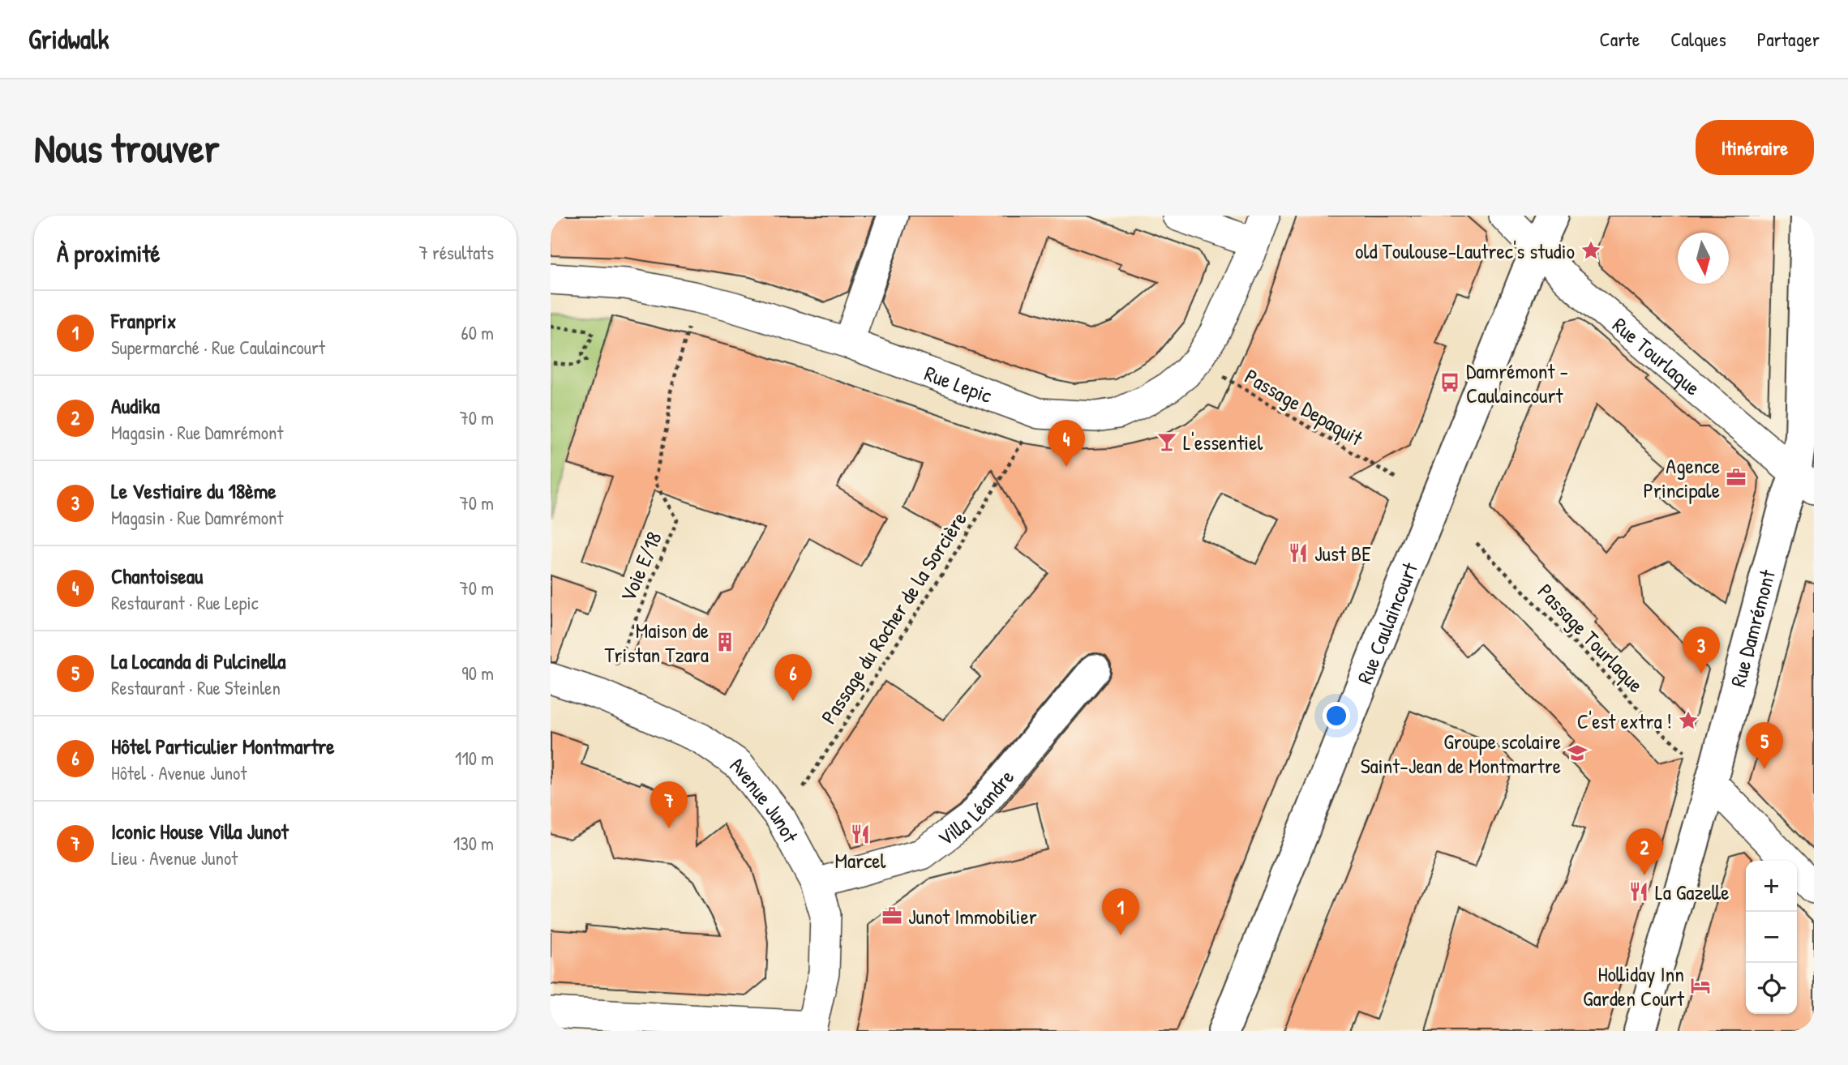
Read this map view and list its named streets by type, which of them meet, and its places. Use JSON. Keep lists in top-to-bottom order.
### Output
{
  "streets": {
    "street": [
      "Rue Tourlaque",
      "Rue Lepic",
      "Rue Caulaincourt",
      "Rue Damrémont",
      "Avenue Junot",
      "Villa Léandre"
    ],
    "path": [
      "Passage Depaquit",
      "Voie E/18",
      "Passage du Rocher de la Sorcière",
      "Passage Tourlaque"
    ]
  },
  "crossings": [
    ["Rue Tourlaque", "Rue Caulaincourt"],
    ["Rue Tourlaque", "Rue Damrémont"],
    ["Rue Lepic", "Passage Depaquit"],
    ["Rue Lepic", "Voie E/18"],
    ["Avenue Junot", "Villa Léandre"]
  ],
  "places": {
    "place": ["old Toulouse-Lautrec's studio", "C'est extra !"],
    "bus stop": ["Damrémont - Caulaincourt"],
    "bar": ["L'essentiel"],
    "office": ["Agence Principale", "Junot Immobilier"],
    "restaurant": ["Just BE", "Marcel", "La Gazelle"],
    "building": ["Maison de Tristan Tzara"],
    "school or university": ["Groupe scolaire Saint-Jean de Montmartre"],
    "hotel": ["Holliday Inn Garden Court"]
  },
  "north": "bottom",
  "page": {
    "header": "Gridwalk",
    "nav": ["Carte", "Calques", "Partager"],
    "buttons": "Itinéraire",
    "title": "Nous trouver",
    "heading": ["À proximité", "7 résultats"],
    "list": [
      {
        "mark": "1",
        "name": "Franprix",
        "note": "Supermarché · Rue Caulaincourt",
        "value": "60 m"
      },
      {
        "mark": "2",
        "name": "Audika",
        "note": "Magasin · Rue Damrémont",
        "value": "70 m"
      },
      {
        "mark": "3",
        "name": "Le Vestiaire du 18ème",
        "note": "Magasin · Rue Damrémont",
        "value": "70 m"
      },
      {
        "mark": "4",
        "name": "Chantoiseau",
        "note": "Restaurant · Rue Lepic",
        "value": "70 m"
      },
      {
        "mark": "5",
        "name": "La Locanda di Pulcinella",
        "note": "Restaurant · Rue Steinlen",
        "value": "90 m"
      },
      {
        "mark": "6",
        "name": "Hôtel Particulier Montmartre",
        "note": "Hôtel · Avenue Junot",
        "value": "110 m"
      },
      {
        "mark": "7",
        "name": "Iconic House Villa Junot",
        "note": "Lieu · Avenue Junot",
        "value": "130 m"
      }
    ],
    "pins": [
      "4",
      "3",
      "6",
      "5",
      "7",
      "2",
      "1"
    ],
    "map_buttons": ["+", "−"]
  }
}
